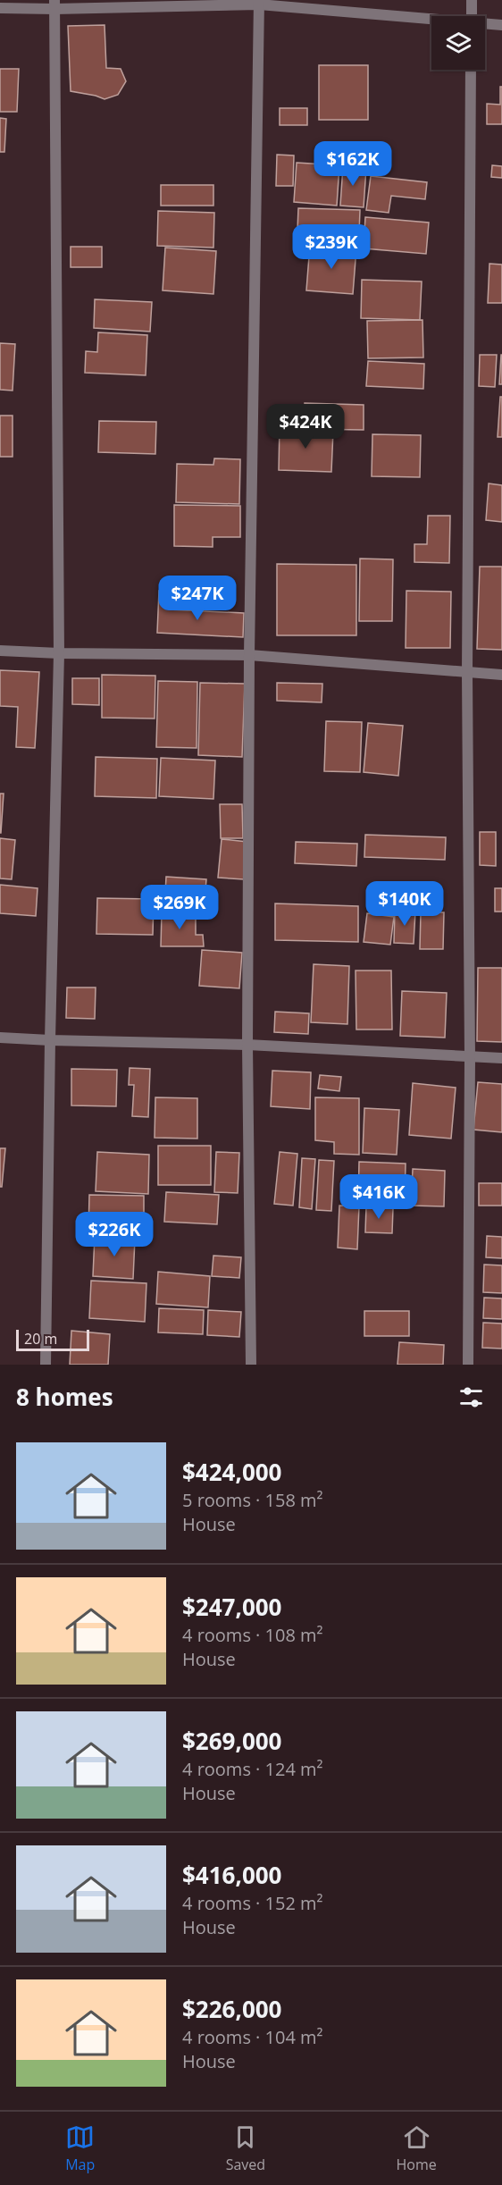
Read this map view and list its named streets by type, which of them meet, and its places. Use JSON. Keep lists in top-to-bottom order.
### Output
{
  "scale_bar": "20 m",
  "page": {
    "price": [
      "$162K",
      "$239K",
      "$424K",
      "$247K",
      "$140K",
      "$269K",
      "$416K",
      "$226K"
    ],
    "scale": "20 m",
    "heading": "8 homes",
    "list": [
      {
        "name": "$424,000",
        "note": "5 rooms · 158 m² · House"
      },
      {
        "name": "$247,000",
        "note": "4 rooms · 108 m² · House"
      },
      {
        "name": "$269,000",
        "note": "4 rooms · 124 m² · House"
      },
      {
        "name": "$416,000",
        "note": "4 rooms · 152 m² · House"
      },
      {
        "name": "$226,000",
        "note": "4 rooms · 104 m² · House"
      }
    ],
    "tabs": ["Map", "Saved", "Home"]
  }
}
